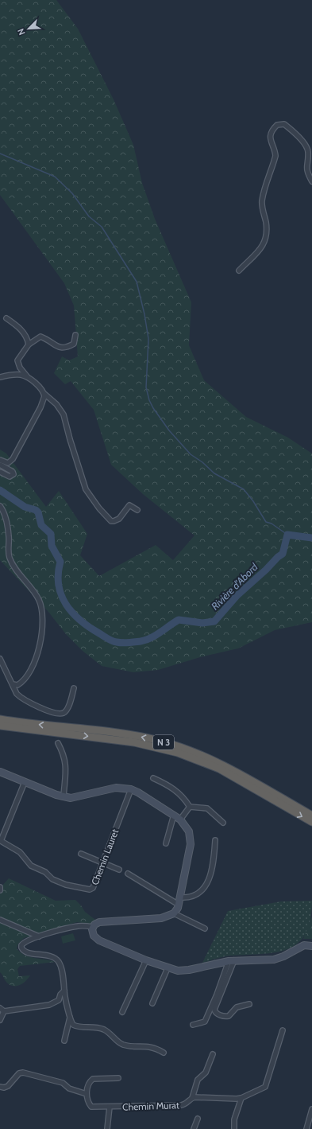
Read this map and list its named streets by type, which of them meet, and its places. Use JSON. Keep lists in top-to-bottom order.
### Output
{
  "streets": {
    "highway": ["N 3"],
    "street": ["Chemin Lauret", "Chemin Murat"]
  },
  "water": ["Rivière d'Abord"],
  "north": "bottom left"
}
